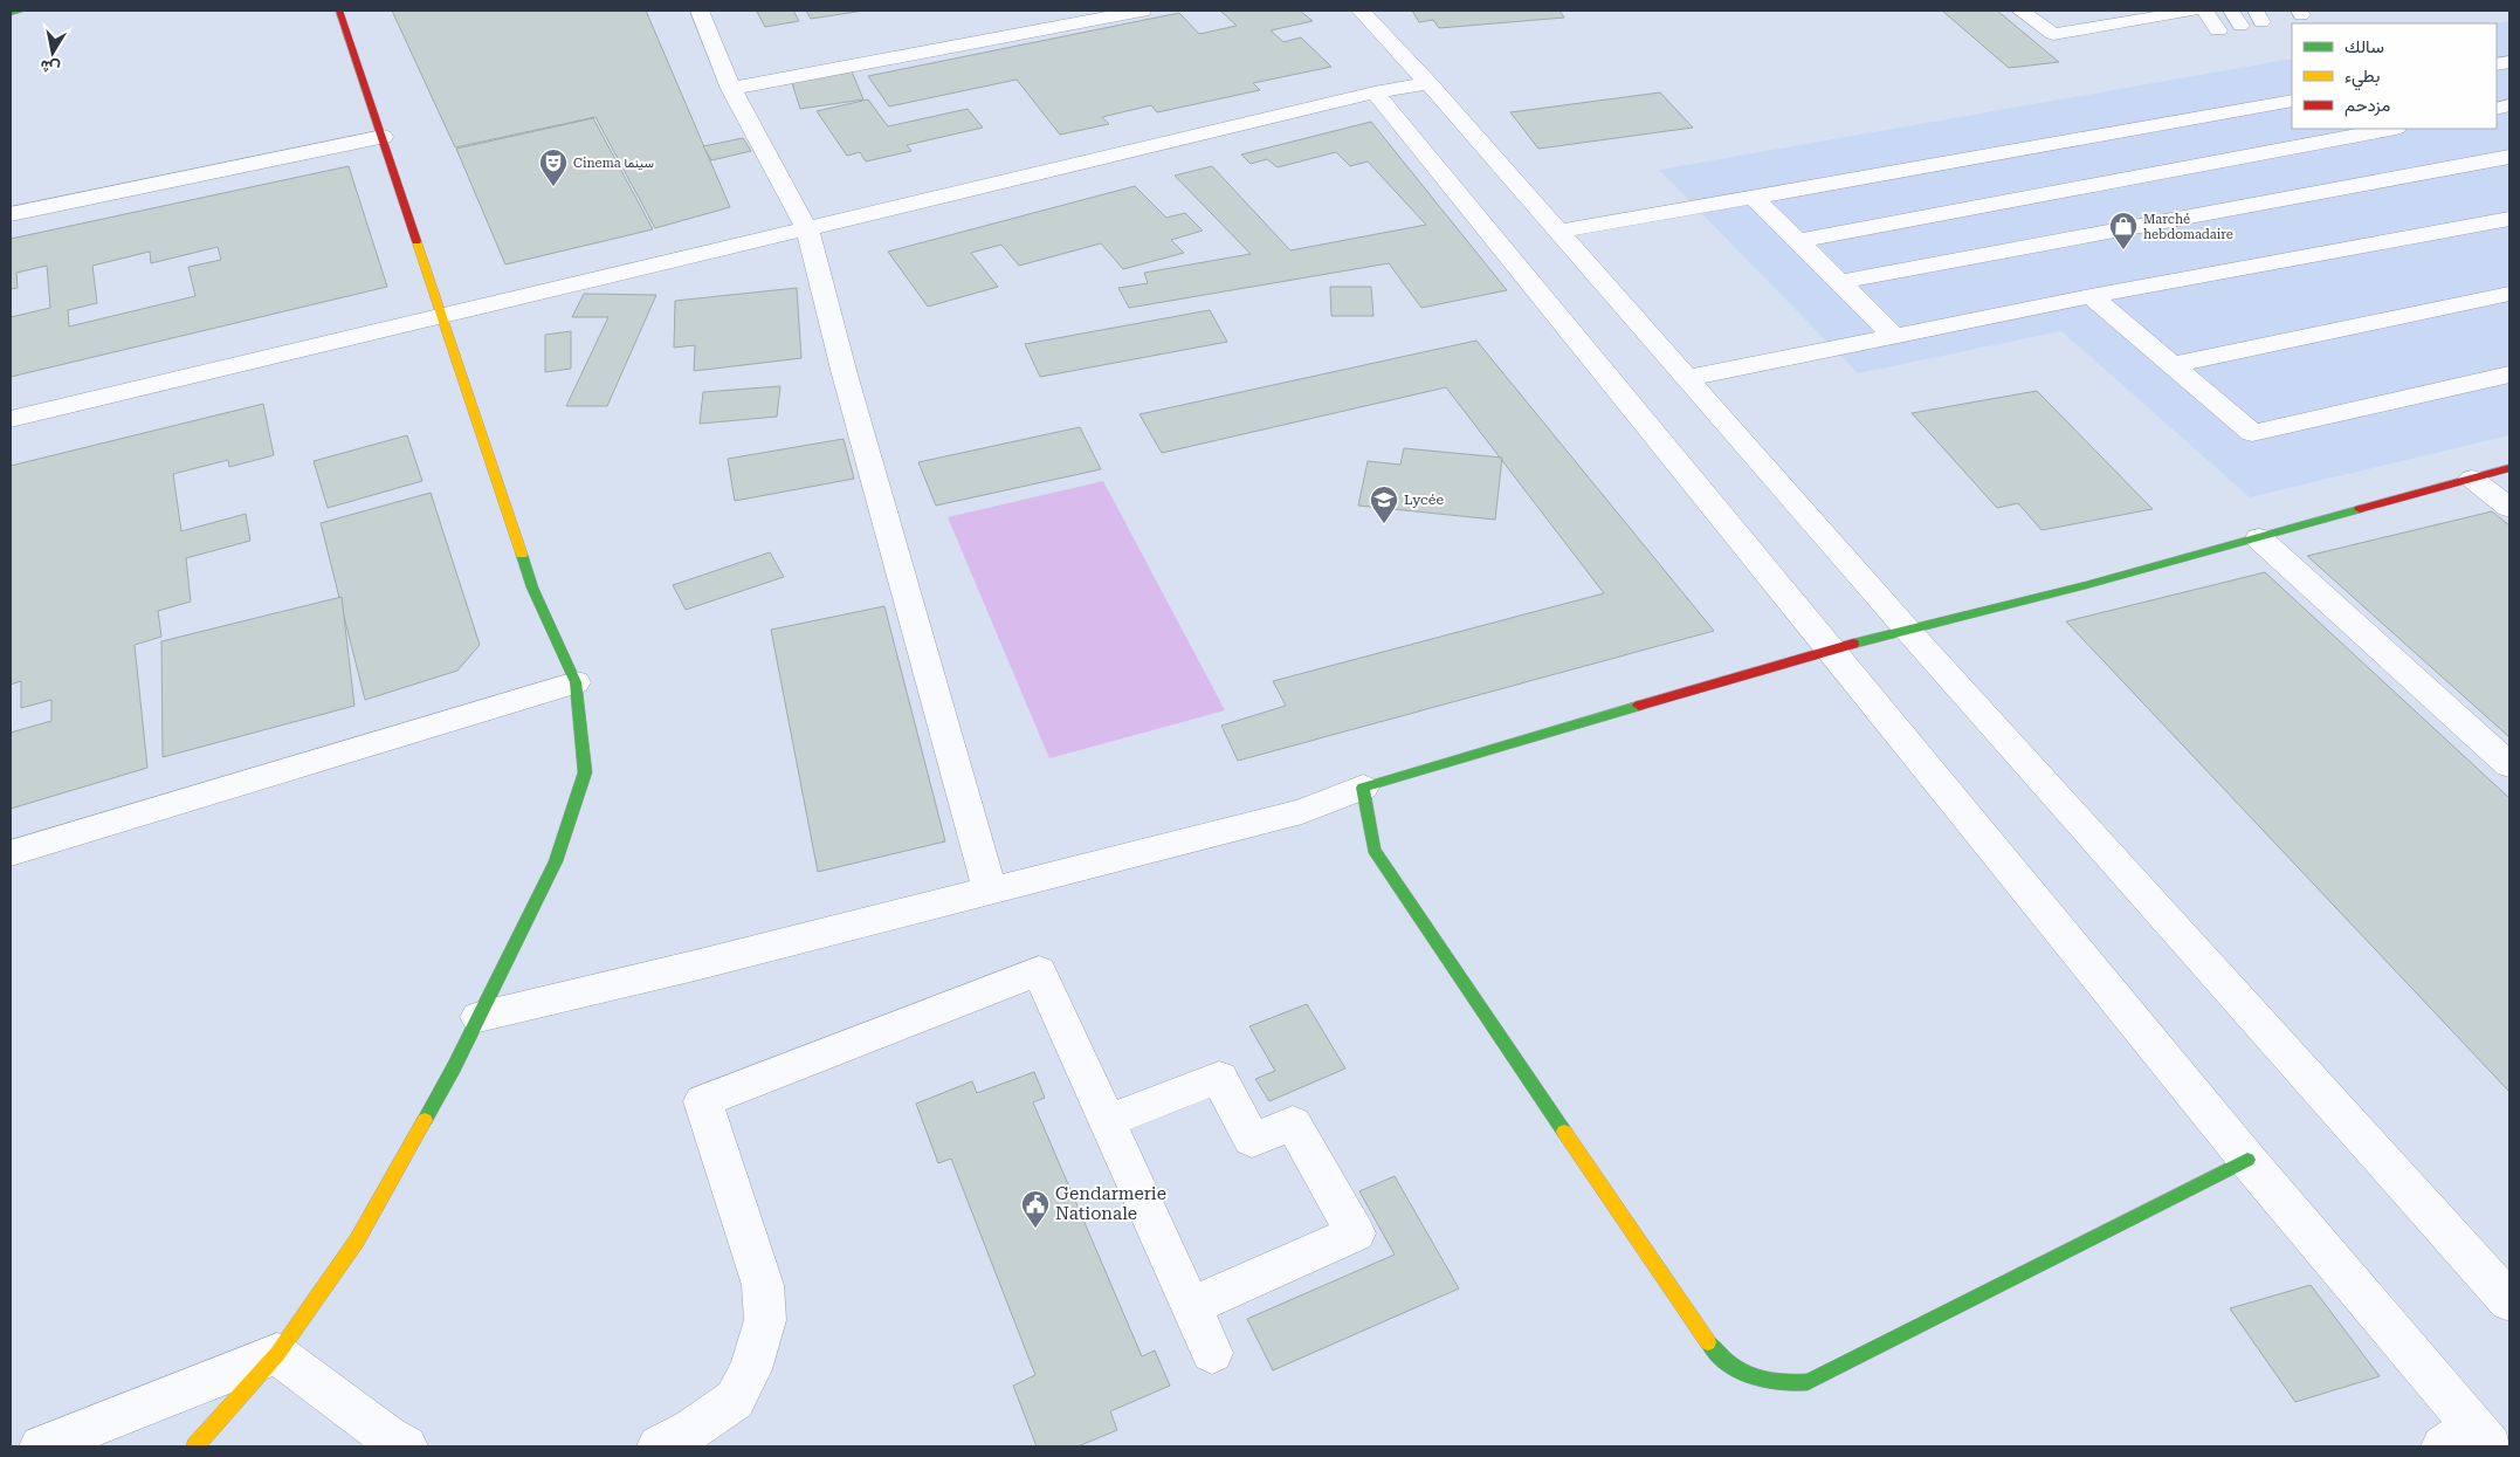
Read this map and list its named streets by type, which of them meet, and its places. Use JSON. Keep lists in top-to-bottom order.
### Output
{
  "places": {
    "theatre": ["Cinema سينما"],
    "shop": ["Marché hebdomadaire"],
    "school or university": ["Lycée"],
    "public building": ["Gendarmerie Nationale"]
  },
  "legend": ["سالك", "بطيء", "مزدحم"],
  "north": "bottom"
}
